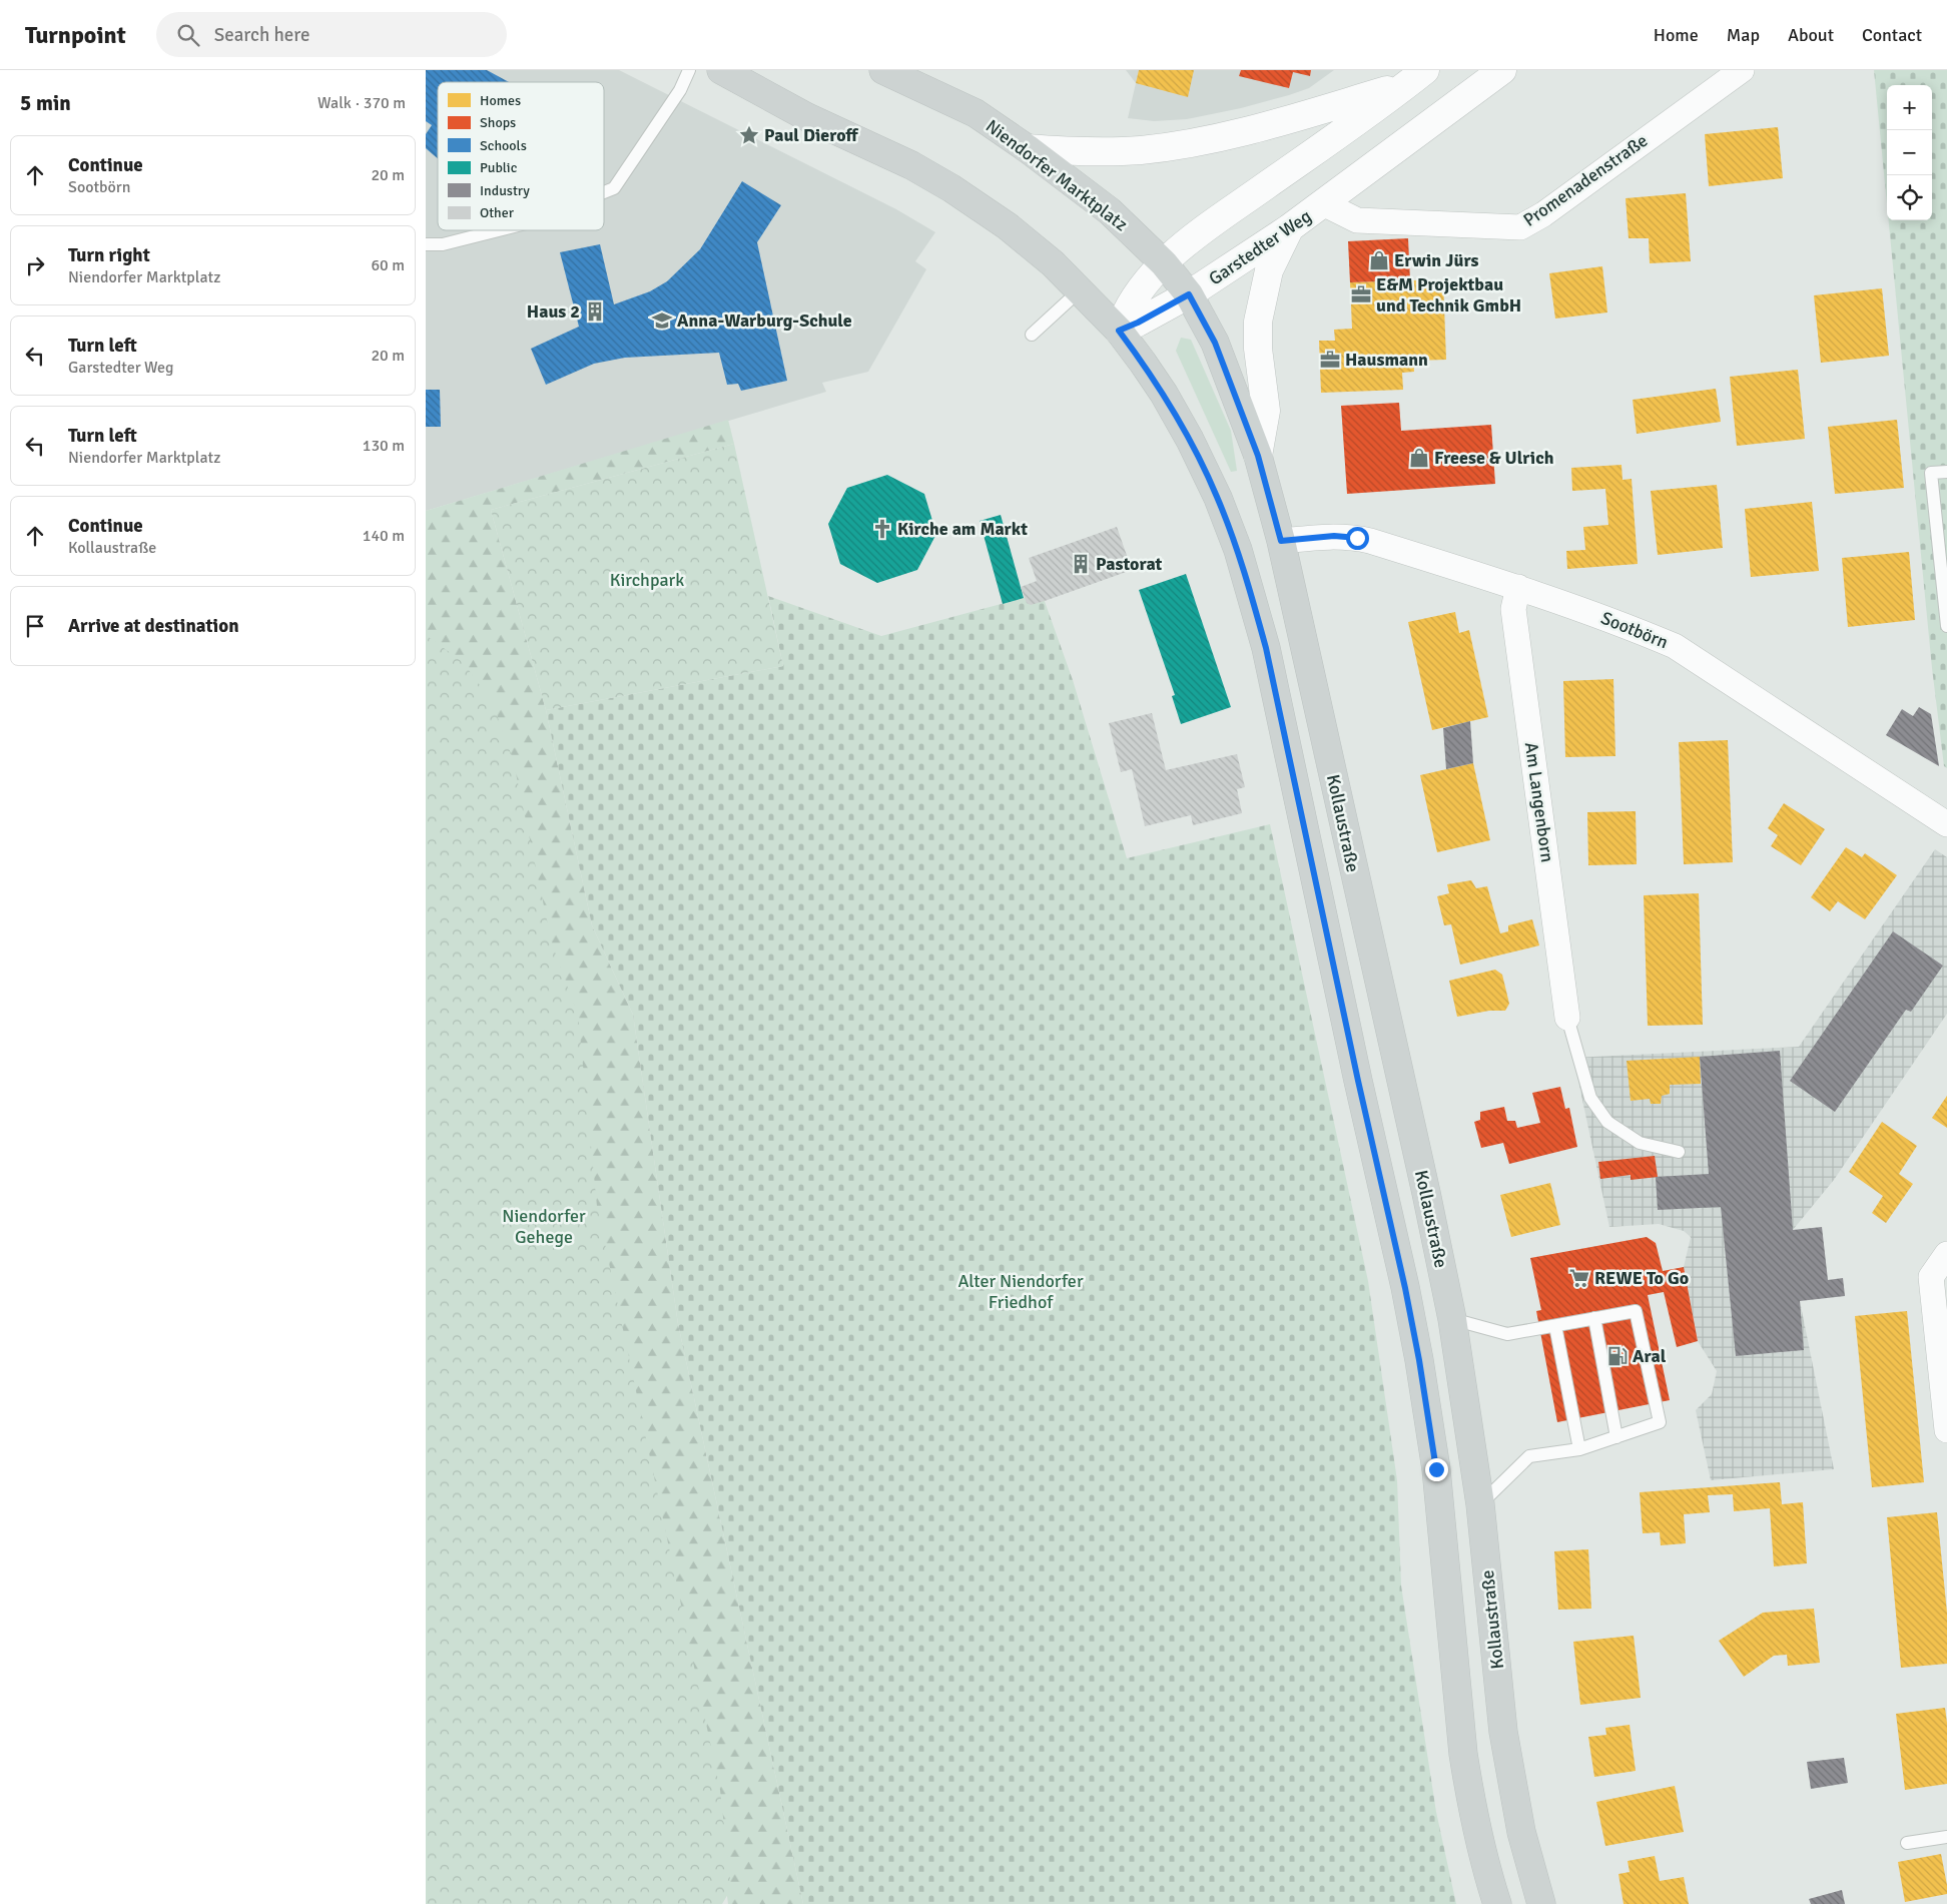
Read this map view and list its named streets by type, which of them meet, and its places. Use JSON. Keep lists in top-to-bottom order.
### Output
{
  "streets": {
    "main road": ["Niendorfer Marktplatz", "Garstedter Weg", "Kollaustraße"],
    "street": ["Promenadenstraße", "Sootbörn", "Am Langenborn"]
  },
  "crossings": [
    ["Niendorfer Marktplatz", "Garstedter Weg"],
    ["Niendorfer Marktplatz", "Sootbörn"],
    ["Niendorfer Marktplatz", "Kollaustraße"],
    ["Promenadenstraße", "Garstedter Weg"],
    ["Sootbörn", "Am Langenborn"],
    ["Sootbörn", "Kollaustraße"]
  ],
  "parks": ["Kirchpark", "Niendorfer Gehege", "Alter Niendorfer Friedhof"],
  "places": {
    "place": ["Paul Dieroff"],
    "shop": ["Erwin Jürs", "Freese & Ulrich"],
    "office": ["E&M Projektbau und Technik GmbH", "Hausmann"],
    "building": ["Haus 2", "Pastorat"],
    "school or university": ["Anna-Warburg-Schule"],
    "church": ["Kirche am Markt"],
    "supermarket": ["REWE To Go"],
    "fuel station": ["Aral"]
  },
  "legend": [
    "Homes",
    "Shops",
    "Schools",
    "Public",
    "Industry",
    "Other"
  ],
  "page": {
    "header": "Turnpoint",
    "search": "Search here",
    "nav": [
      "Home",
      "Map",
      "About",
      "Contact"
    ],
    "heading": ["5 min", "Walk · 370 m"],
    "map_buttons": ["+", "−"],
    "list": [
      ["Continue", "Sootbörn", "20 m"],
      ["Turn right", "Niendorfer Marktplatz", "60 m"],
      ["Turn left", "Garstedter Weg", "20 m"],
      ["Turn left", "Niendorfer Marktplatz", "130 m"],
      ["Continue", "Kollaustraße", "140 m"],
      "Arrive at destination"
    ]
  }
}
